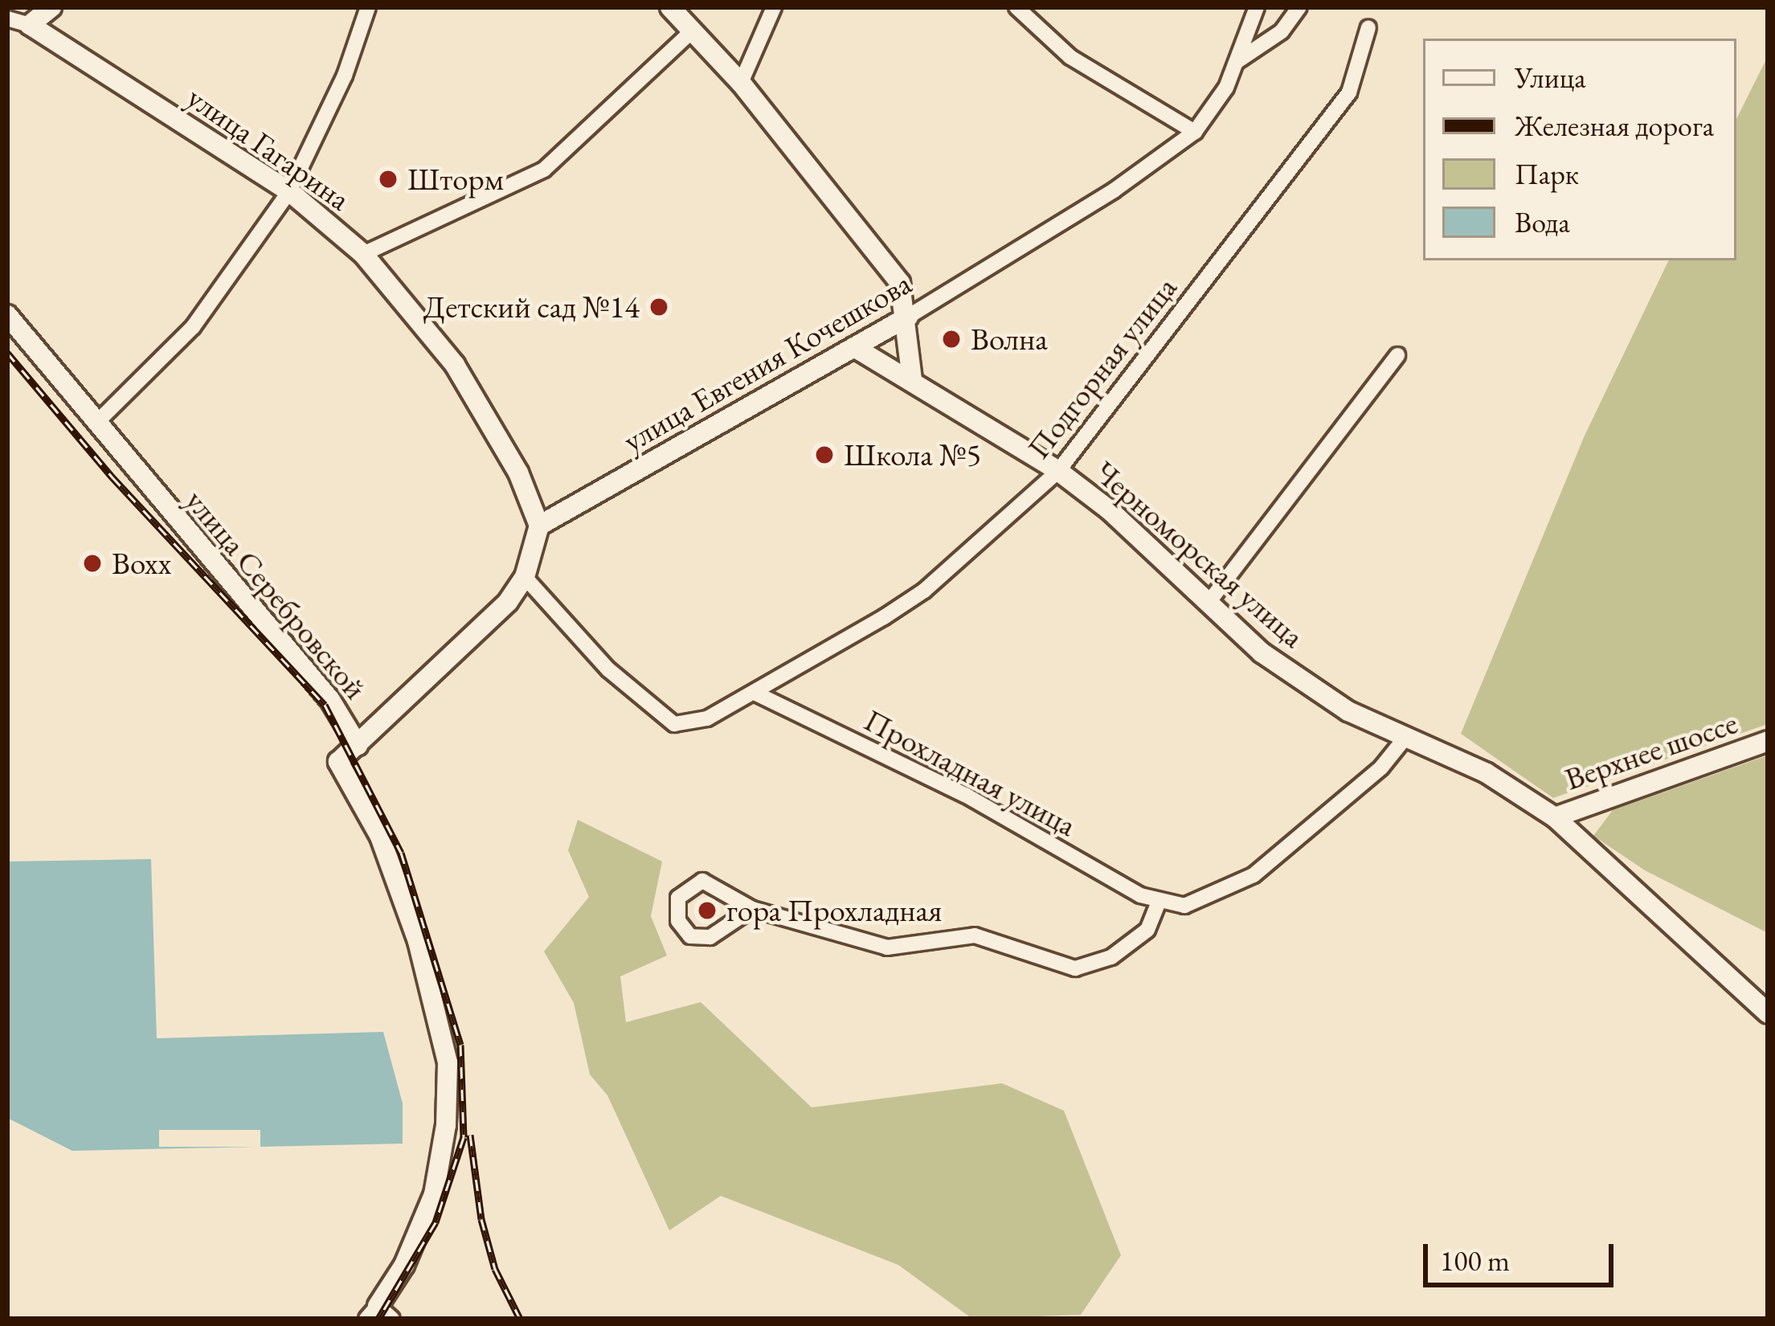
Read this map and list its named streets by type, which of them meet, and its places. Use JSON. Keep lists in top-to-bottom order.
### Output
{
  "streets": {
    "street": [
      "улица Гагарина",
      "улица Евгения Кочешкова",
      "Подгорная улица",
      "Черноморская улица",
      "улица Серебровской",
      "Верхнее шоссе",
      "Прохладная улица"
    ]
  },
  "crossings": [
    ["улица Гагарина", "улица Евгения Кочешкова"],
    ["улица Евгения Кочешкова", "Черноморская улица"],
    ["Подгорная улица", "Черноморская улица"],
    ["Подгорная улица", "Прохладная улица"],
    ["Черноморская улица", "Верхнее шоссе"]
  ],
  "places": [
    "Шторм",
    "Детский сад №14",
    "Волна",
    "Школа №5",
    "Boxx",
    "гора Прохладная"
  ],
  "legend": [
    "Улица",
    "Железная дорога",
    "Парк",
    "Вода"
  ],
  "scale_bar": "100 m"
}
